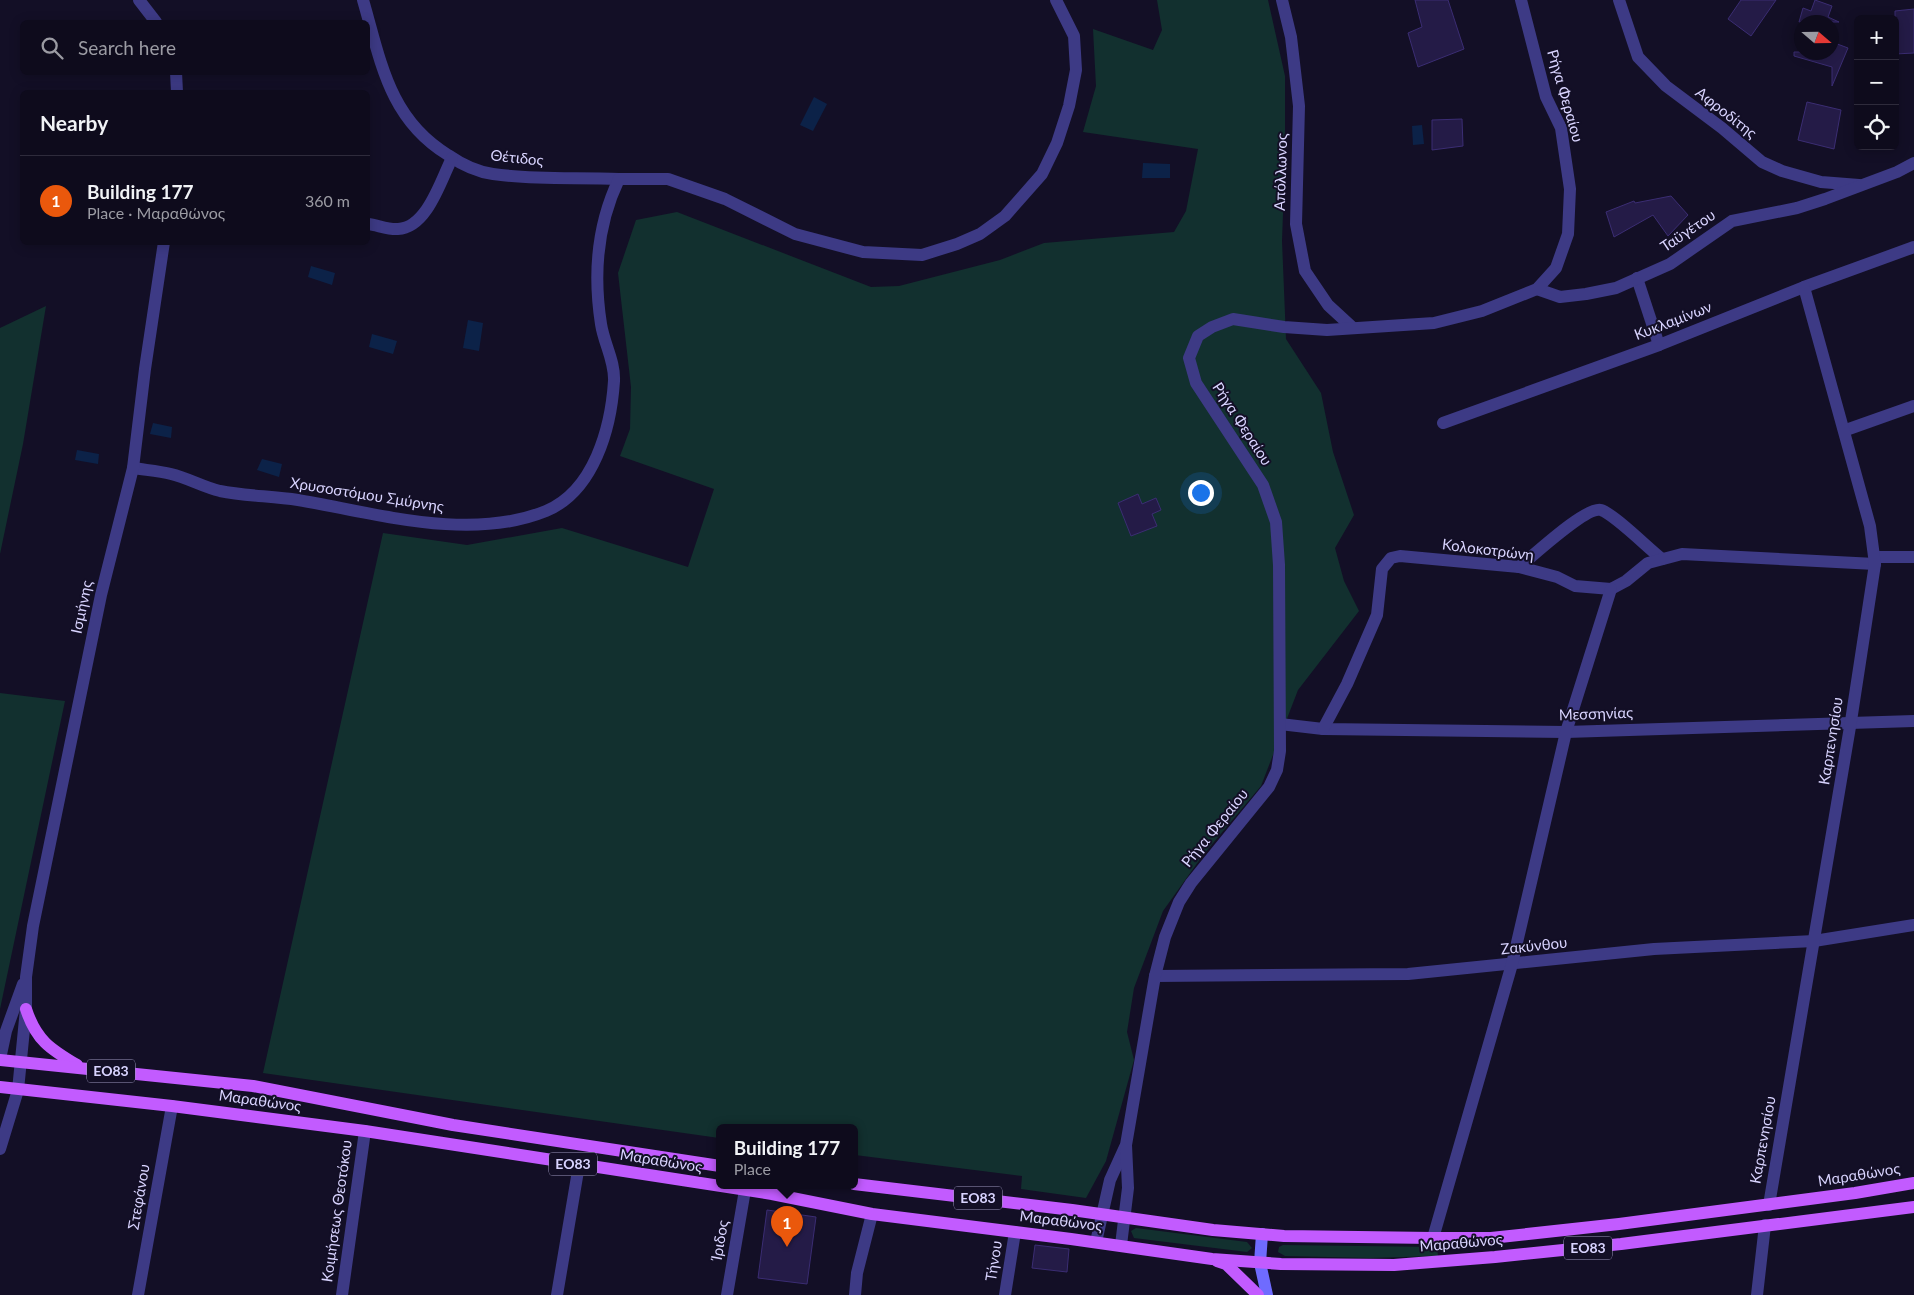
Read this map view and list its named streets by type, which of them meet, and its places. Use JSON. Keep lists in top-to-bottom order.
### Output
{
  "streets": {
    "main road": ["ΕΟ83", "Μαραθώνος"],
    "street": [
      "Ρήγα Φεραίου",
      "Αφροδίτης",
      "Θέτιδος",
      "Απόλλωνος",
      "Ταϋγέτου",
      "Κυκλαμίνων",
      "Χρυσοστόμου Σμύρνης",
      "Κολοκοτρώνη",
      "Ισμήνης",
      "Μεσσηνίας",
      "Καρπενησίου",
      "Ζακύνθου",
      "Στεφάνου",
      "Κοιμήσεως Θεοτόκου",
      "Ίριδος",
      "Τήνου"
    ]
  },
  "crossings": [
    ["Ρήγα Φεραίου", "Απόλλωνος"],
    ["Ρήγα Φεραίου", "Ταϋγέτου"],
    ["Ρήγα Φεραίου", "Μεσσηνίας"],
    ["Ρήγα Φεραίου", "Ζακύνθου"],
    ["Αφροδίτης", "Ταϋγέτου"],
    ["Θέτιδος", "Χρυσοστόμου Σμύρνης"],
    ["Κυκλαμίνων", "Καρπενησίου"],
    ["Χρυσοστόμου Σμύρνης", "Ισμήνης"],
    ["Κολοκοτρώνη", "Μεσσηνίας"],
    ["Μεσσηνίας", "Καρπενησίου"],
    ["Καρπενησίου", "Ζακύνθου"],
    ["Καρπενησίου", "Μαραθώνος"],
    ["Μαραθώνος", "Στεφάνου"],
    ["Μαραθώνος", "Κοιμήσεως Θεοτόκου"],
    ["Μαραθώνος", "Ίριδος"],
    ["Μαραθώνος", "Τήνου"]
  ],
  "north": "right",
  "page": {
    "map_buttons": ["+", "−"],
    "search": "Search here",
    "heading": "Nearby",
    "list": [
      {
        "mark": "1",
        "name": "Building 177",
        "note": "Place · Μαραθώνος",
        "value": "360 m"
      }
    ],
    "popup": ["Building 177", "Place"],
    "pins": "1"
  }
}
